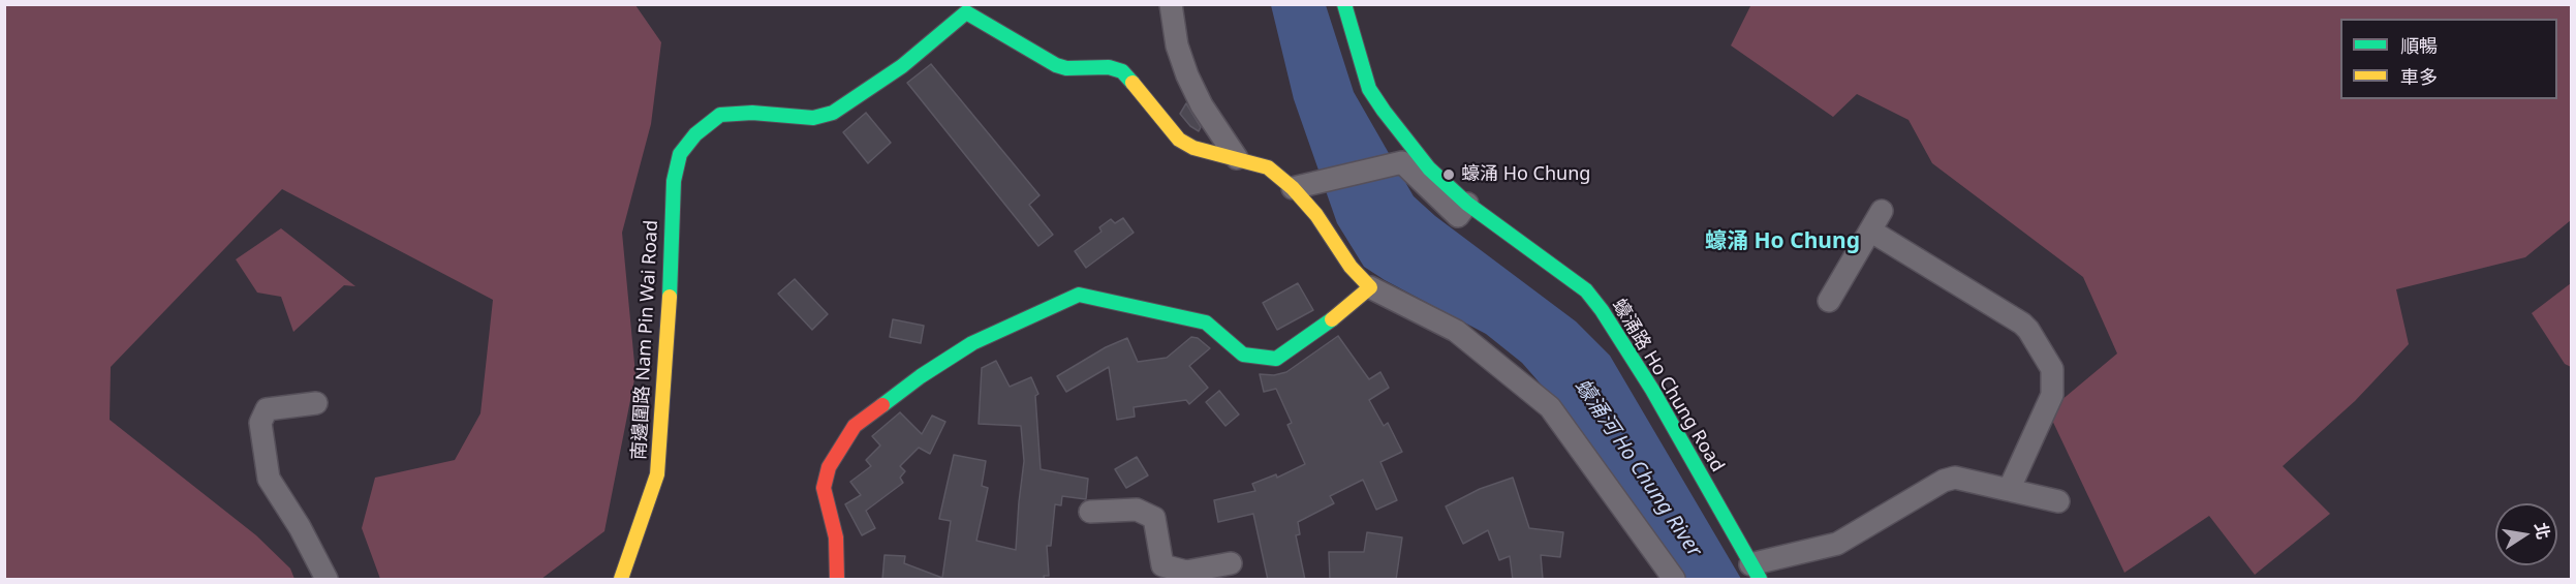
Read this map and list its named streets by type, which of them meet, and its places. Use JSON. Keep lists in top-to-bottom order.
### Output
{
  "streets": {
    "street": ["南邊圍路 Nam Pin Wai Road", "蠔涌路 Ho Chung Road"]
  },
  "districts": ["蠔涌 Ho Chung"],
  "water": ["蠔涌河 Ho Chung River"],
  "places": ["蠔涌 Ho Chung"],
  "legend": ["順暢", "車多"],
  "north": "right"
}
